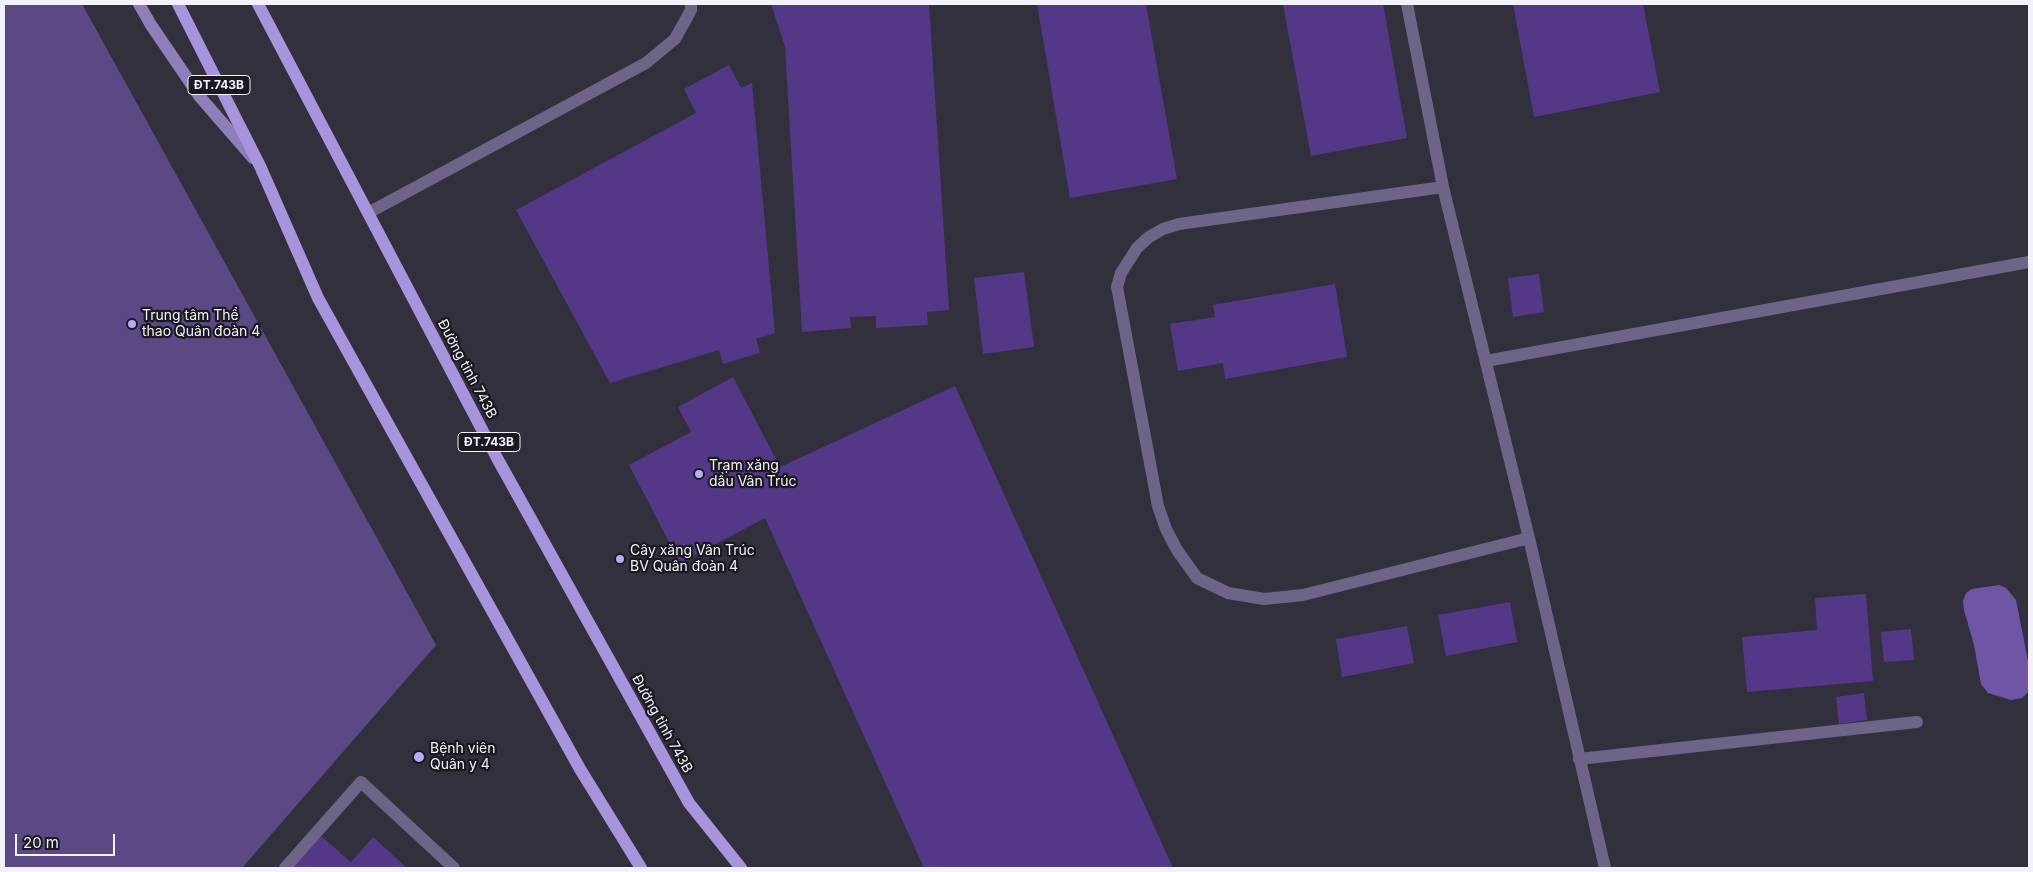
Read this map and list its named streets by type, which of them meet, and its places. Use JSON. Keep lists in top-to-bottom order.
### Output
{
  "streets": {
    "main road": ["ĐT.743B", "Đường tỉnh 743B"]
  },
  "places": [
    "Trung tâm Thể thao Quân đoàn 4",
    "Trạm xăng dầu Vân Trúc",
    "Cây xăng Vân Trúc BV Quân đoàn 4",
    "Bệnh viên Quân y 4"
  ],
  "scale_bar": "20 m"
}
